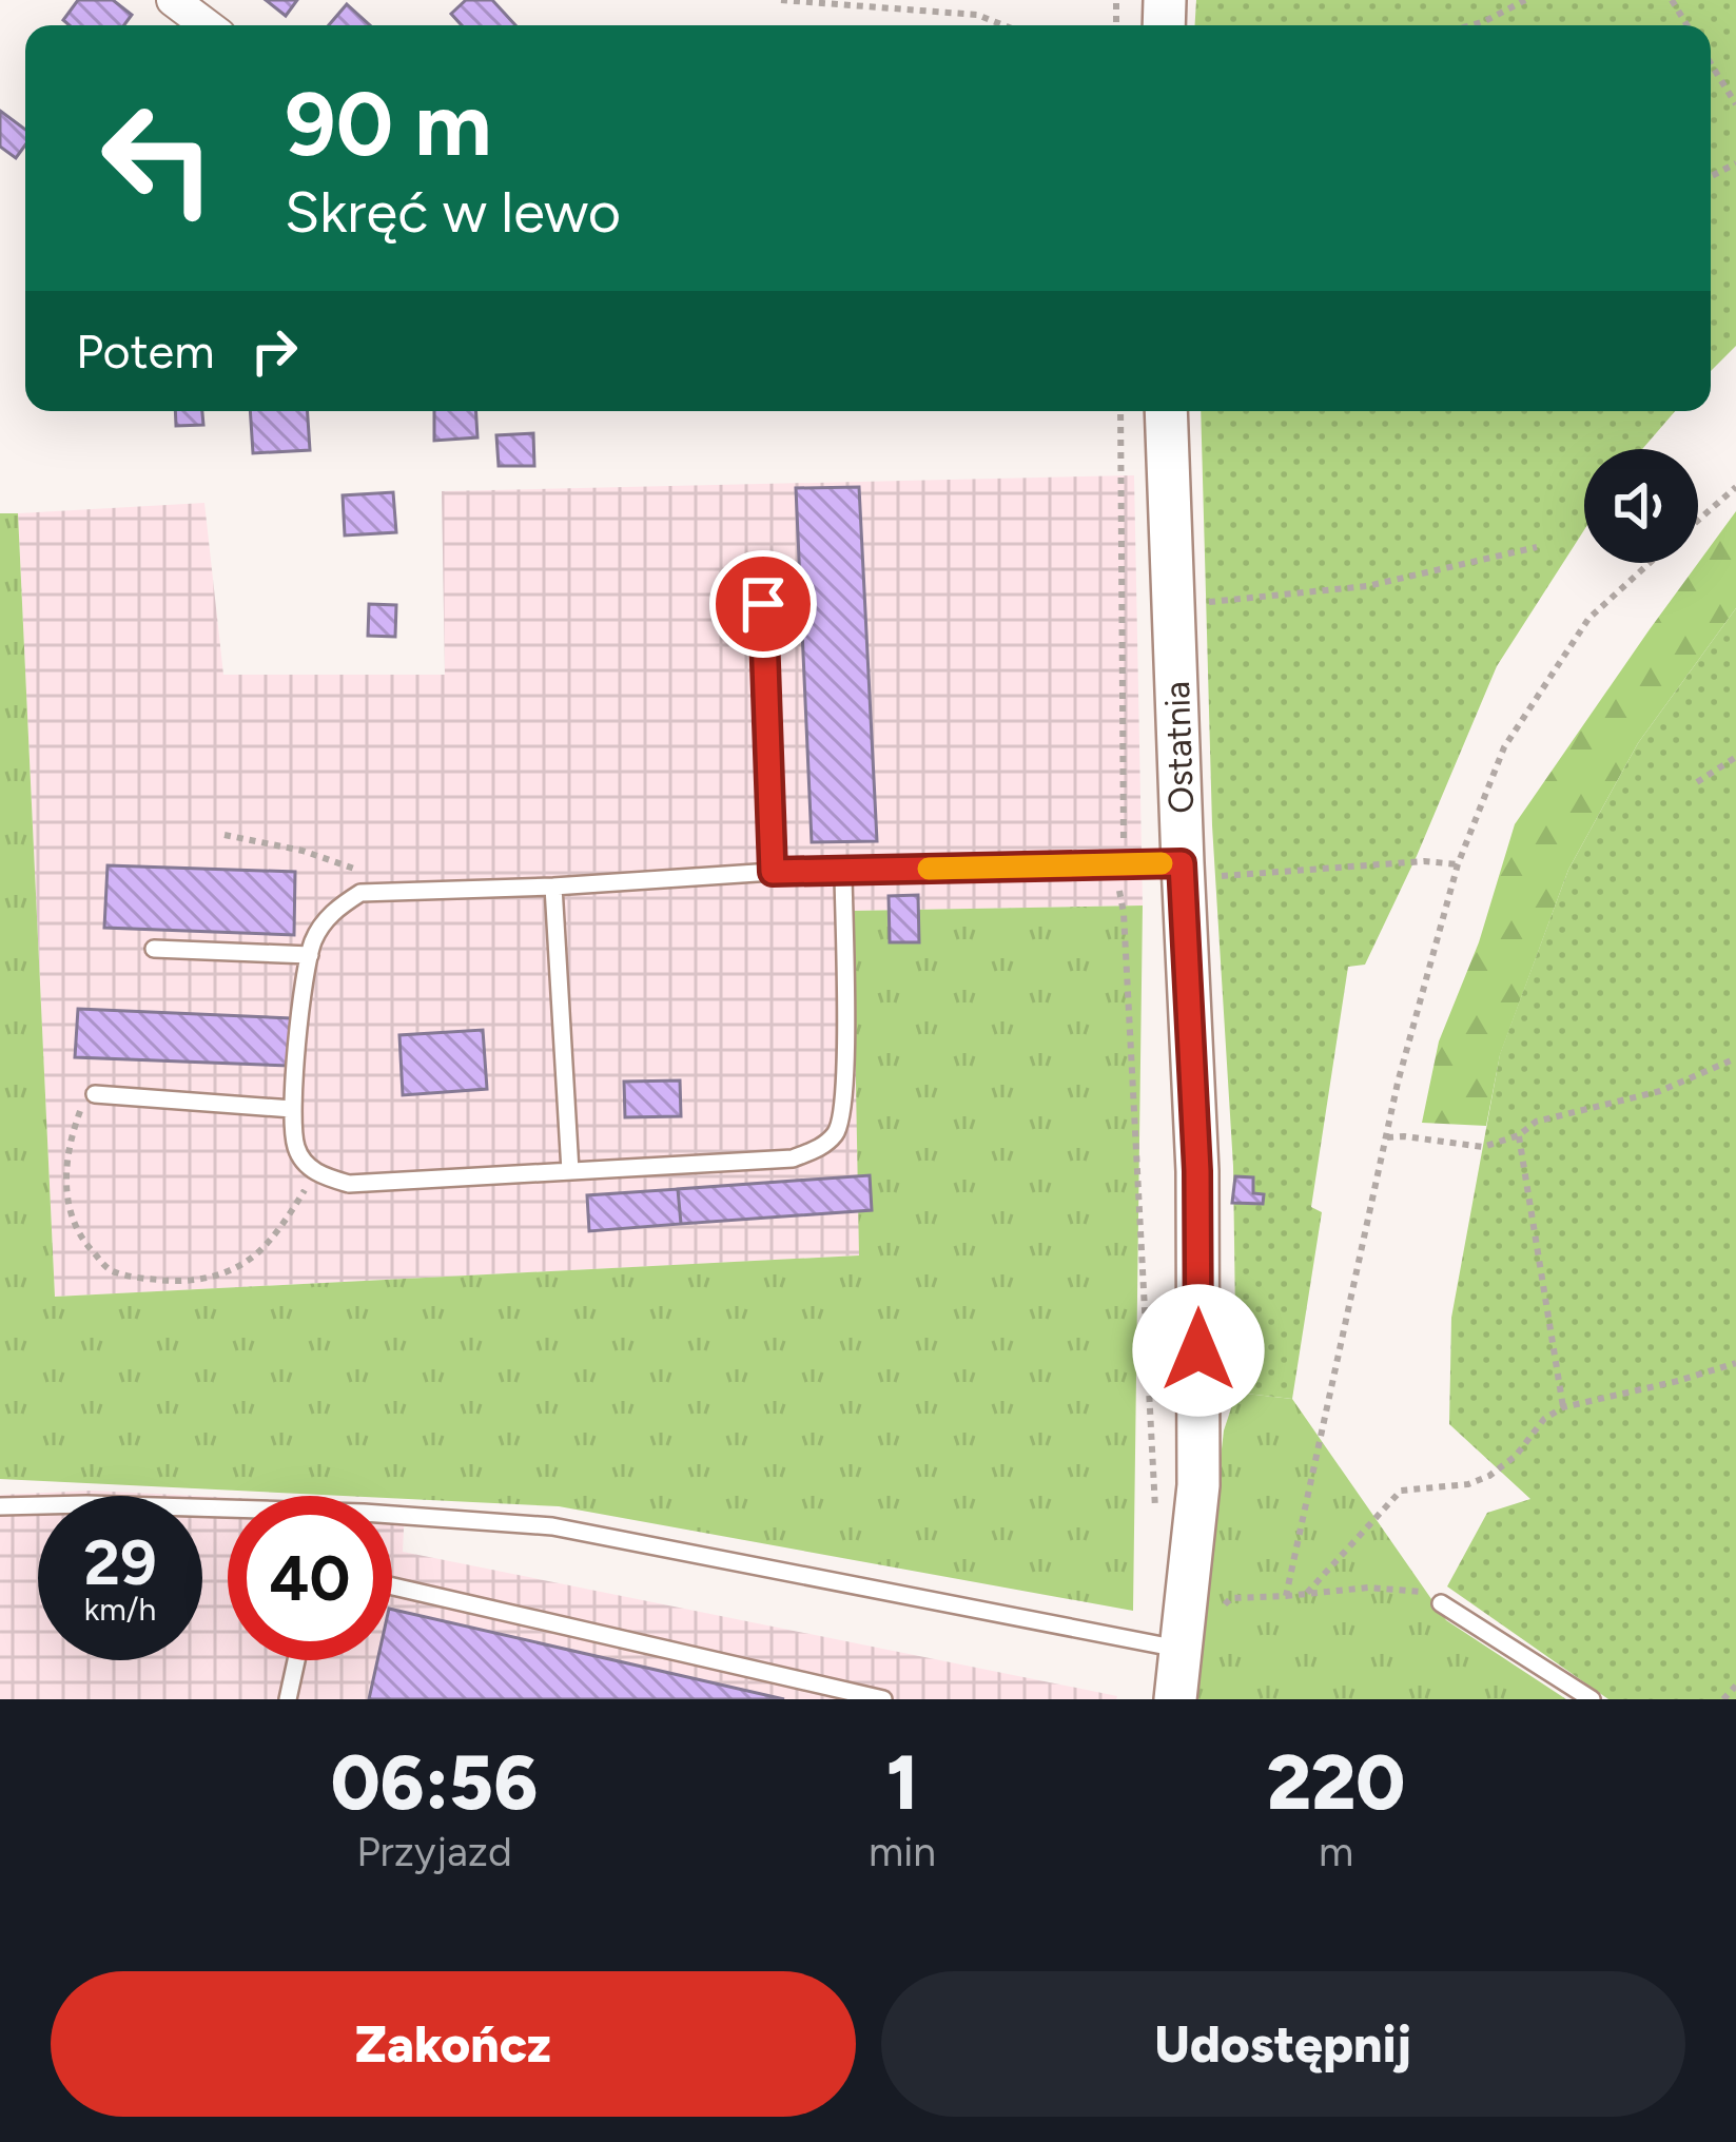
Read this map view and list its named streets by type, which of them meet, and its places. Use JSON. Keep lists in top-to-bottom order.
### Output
{
  "streets": {
    "street": ["Ostatnia"]
  },
  "page": {
    "turn": ["90 m", "Skręć w lewo"],
    "then": "Potem",
    "speed": "29 km/h",
    "limit": "40",
    "eta": [
      "06:56",
      "Przyjazd",
      "1",
      "min",
      "220",
      "m"
    ],
    "buttons": ["Zakończ", "Udostępnij"]
  }
}
